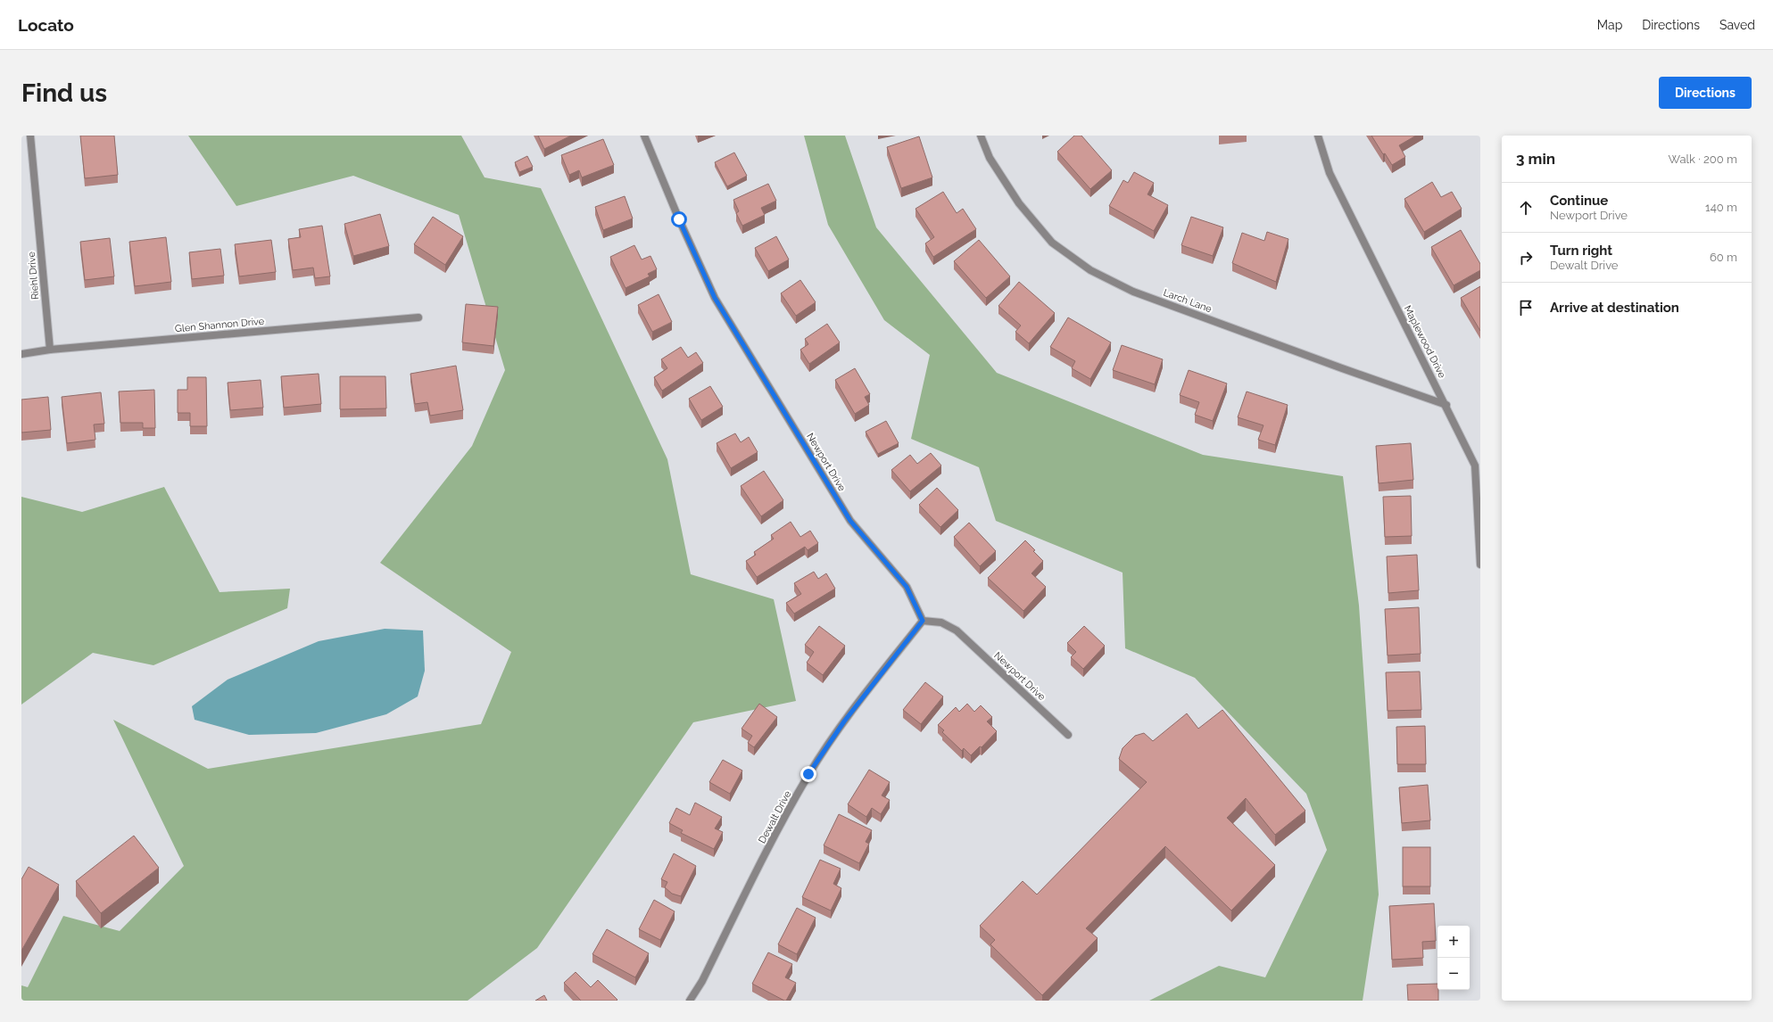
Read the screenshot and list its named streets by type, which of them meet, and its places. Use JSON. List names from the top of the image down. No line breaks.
{"streets":{"street":["Riehl Drive","Larch Lane","Glen Shannon Drive","Maplewood Drive","Newport Drive","Dewalt Drive"]},"crossings":[["Riehl Drive","Glen Shannon Drive"],["Larch Lane","Maplewood Drive"],["Newport Drive","Dewalt Drive"]],"page":{"header":"Locato","nav":["Map","Directions","Saved"],"buttons":"Directions","title":"Find us","heading":["3 min","Walk · 200 m"],"list":[["Continue","Newport Drive","140 m"],["Turn right","Dewalt Drive","60 m"],"Arrive at destination"],"map_buttons":["+","−"]}}
